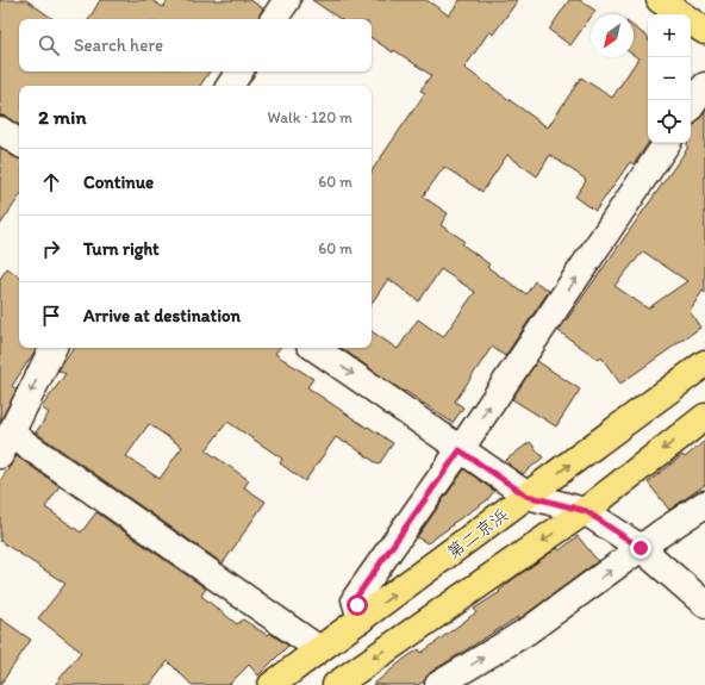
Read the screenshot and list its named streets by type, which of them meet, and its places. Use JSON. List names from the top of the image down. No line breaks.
{"streets":{"main road":["第二京浜"]},"north":"bottom left","page":{"map_buttons":["+","−"],"search":"Search here","heading":["2 min","Walk · 120 m"],"list":[["Continue","60 m"],["Turn right","60 m"],"Arrive at destination"]}}
